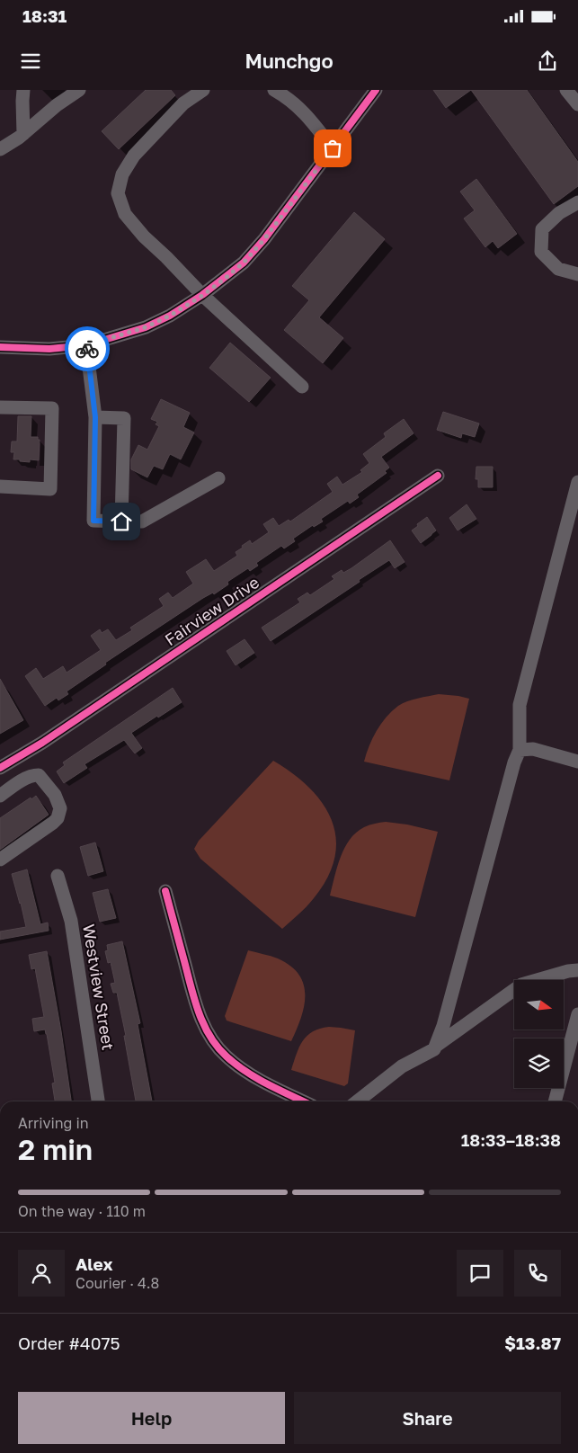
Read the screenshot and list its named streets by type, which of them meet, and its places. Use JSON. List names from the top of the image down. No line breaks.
{"streets":{"street":["Fairview Drive","Westview Street"]},"north":"right","page":{"status":"18:31","header":"Munchgo","heading":["2 min","Arriving in","18:33–18:38"],"panel":["Alex","Courier · 4.8","Order #4075","$13.87"],"bar":"On the way · 110 m","buttons":["Help","Share"]}}
